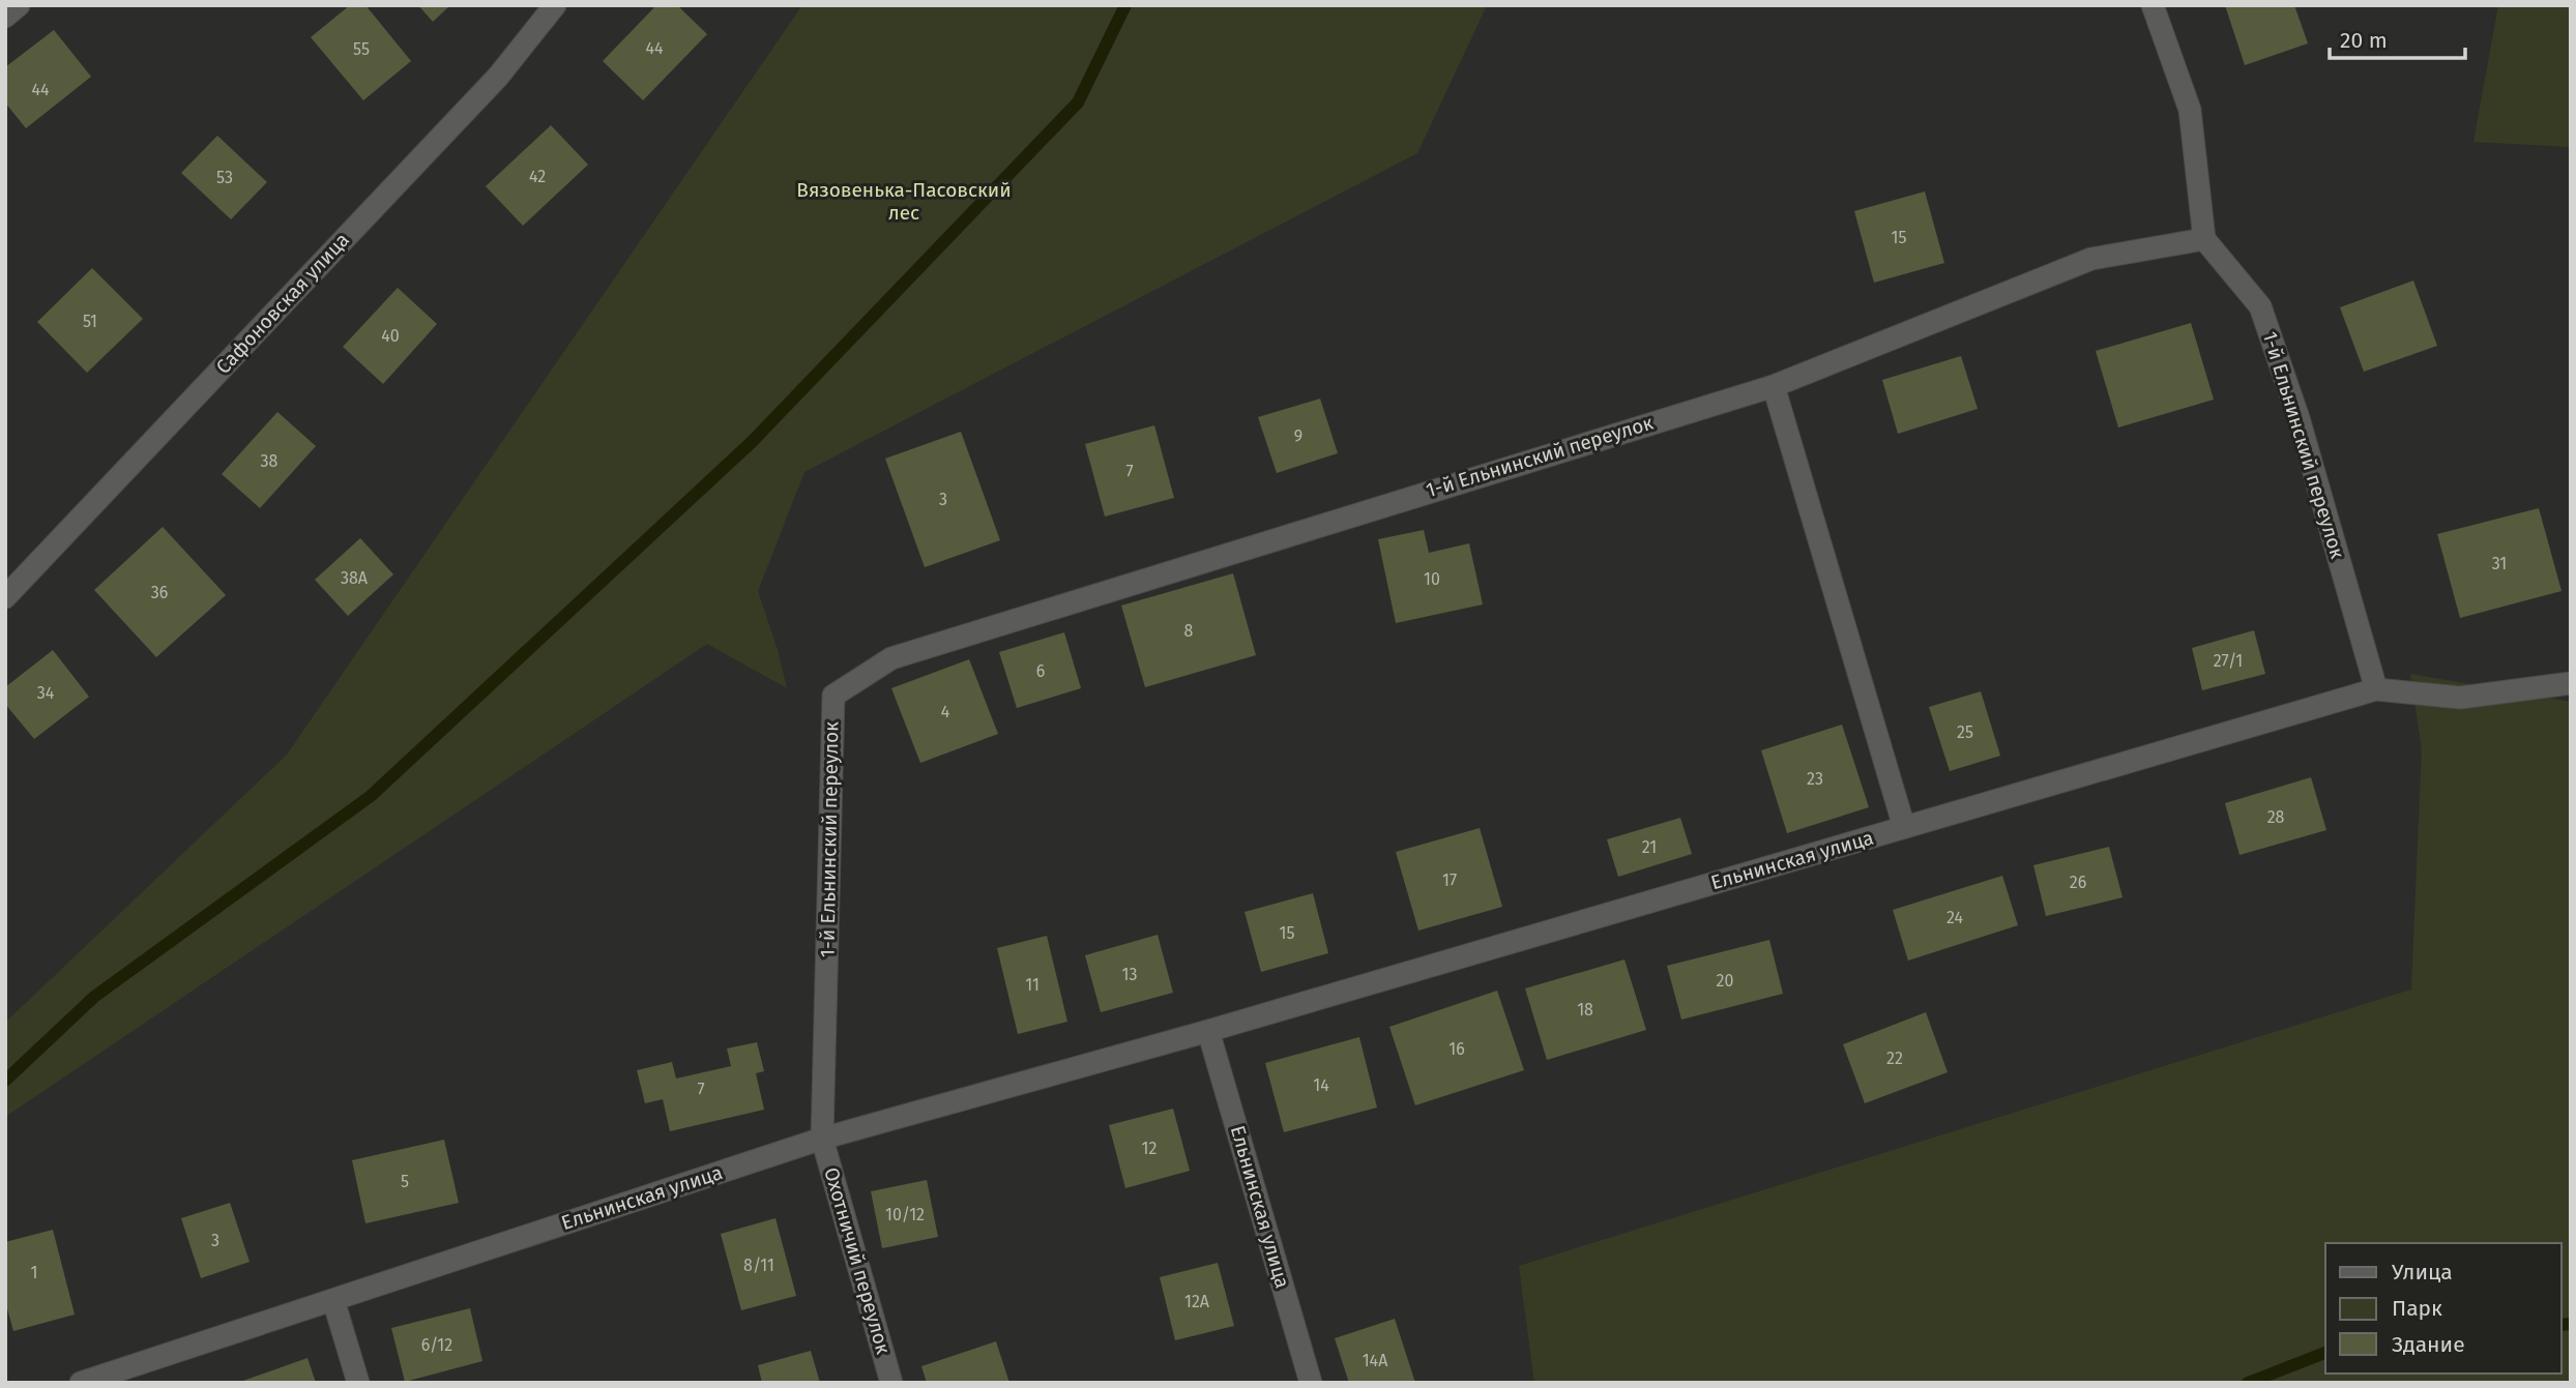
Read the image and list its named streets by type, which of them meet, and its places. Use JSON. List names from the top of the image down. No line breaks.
{"streets":{"street":["Сафоновская улица","1-й Ельнинский переулок","Ельнинская улица","Охотничий переулок"]},"crossings":[["1-й Ельнинский переулок","Ельнинская улица"],["1-й Ельнинский переулок","Охотничий переулок"],["Ельнинская улица","Охотничий переулок"]],"parks":["Вязовенька-Пасовский лес"],"house_numbers":["44","55","44","42","53","15","51","40","9","38","7","3","31","38А","10","36","8","27/1","6","34","4","25","23","28","21","17","26","24","15","13","20","11","18","16","22","14","7","12","5","10/12","3","8/11","1","12А","6/12","14А"],"legend":["Улица","Парк","Здание"],"scale_bar":"20 m"}
